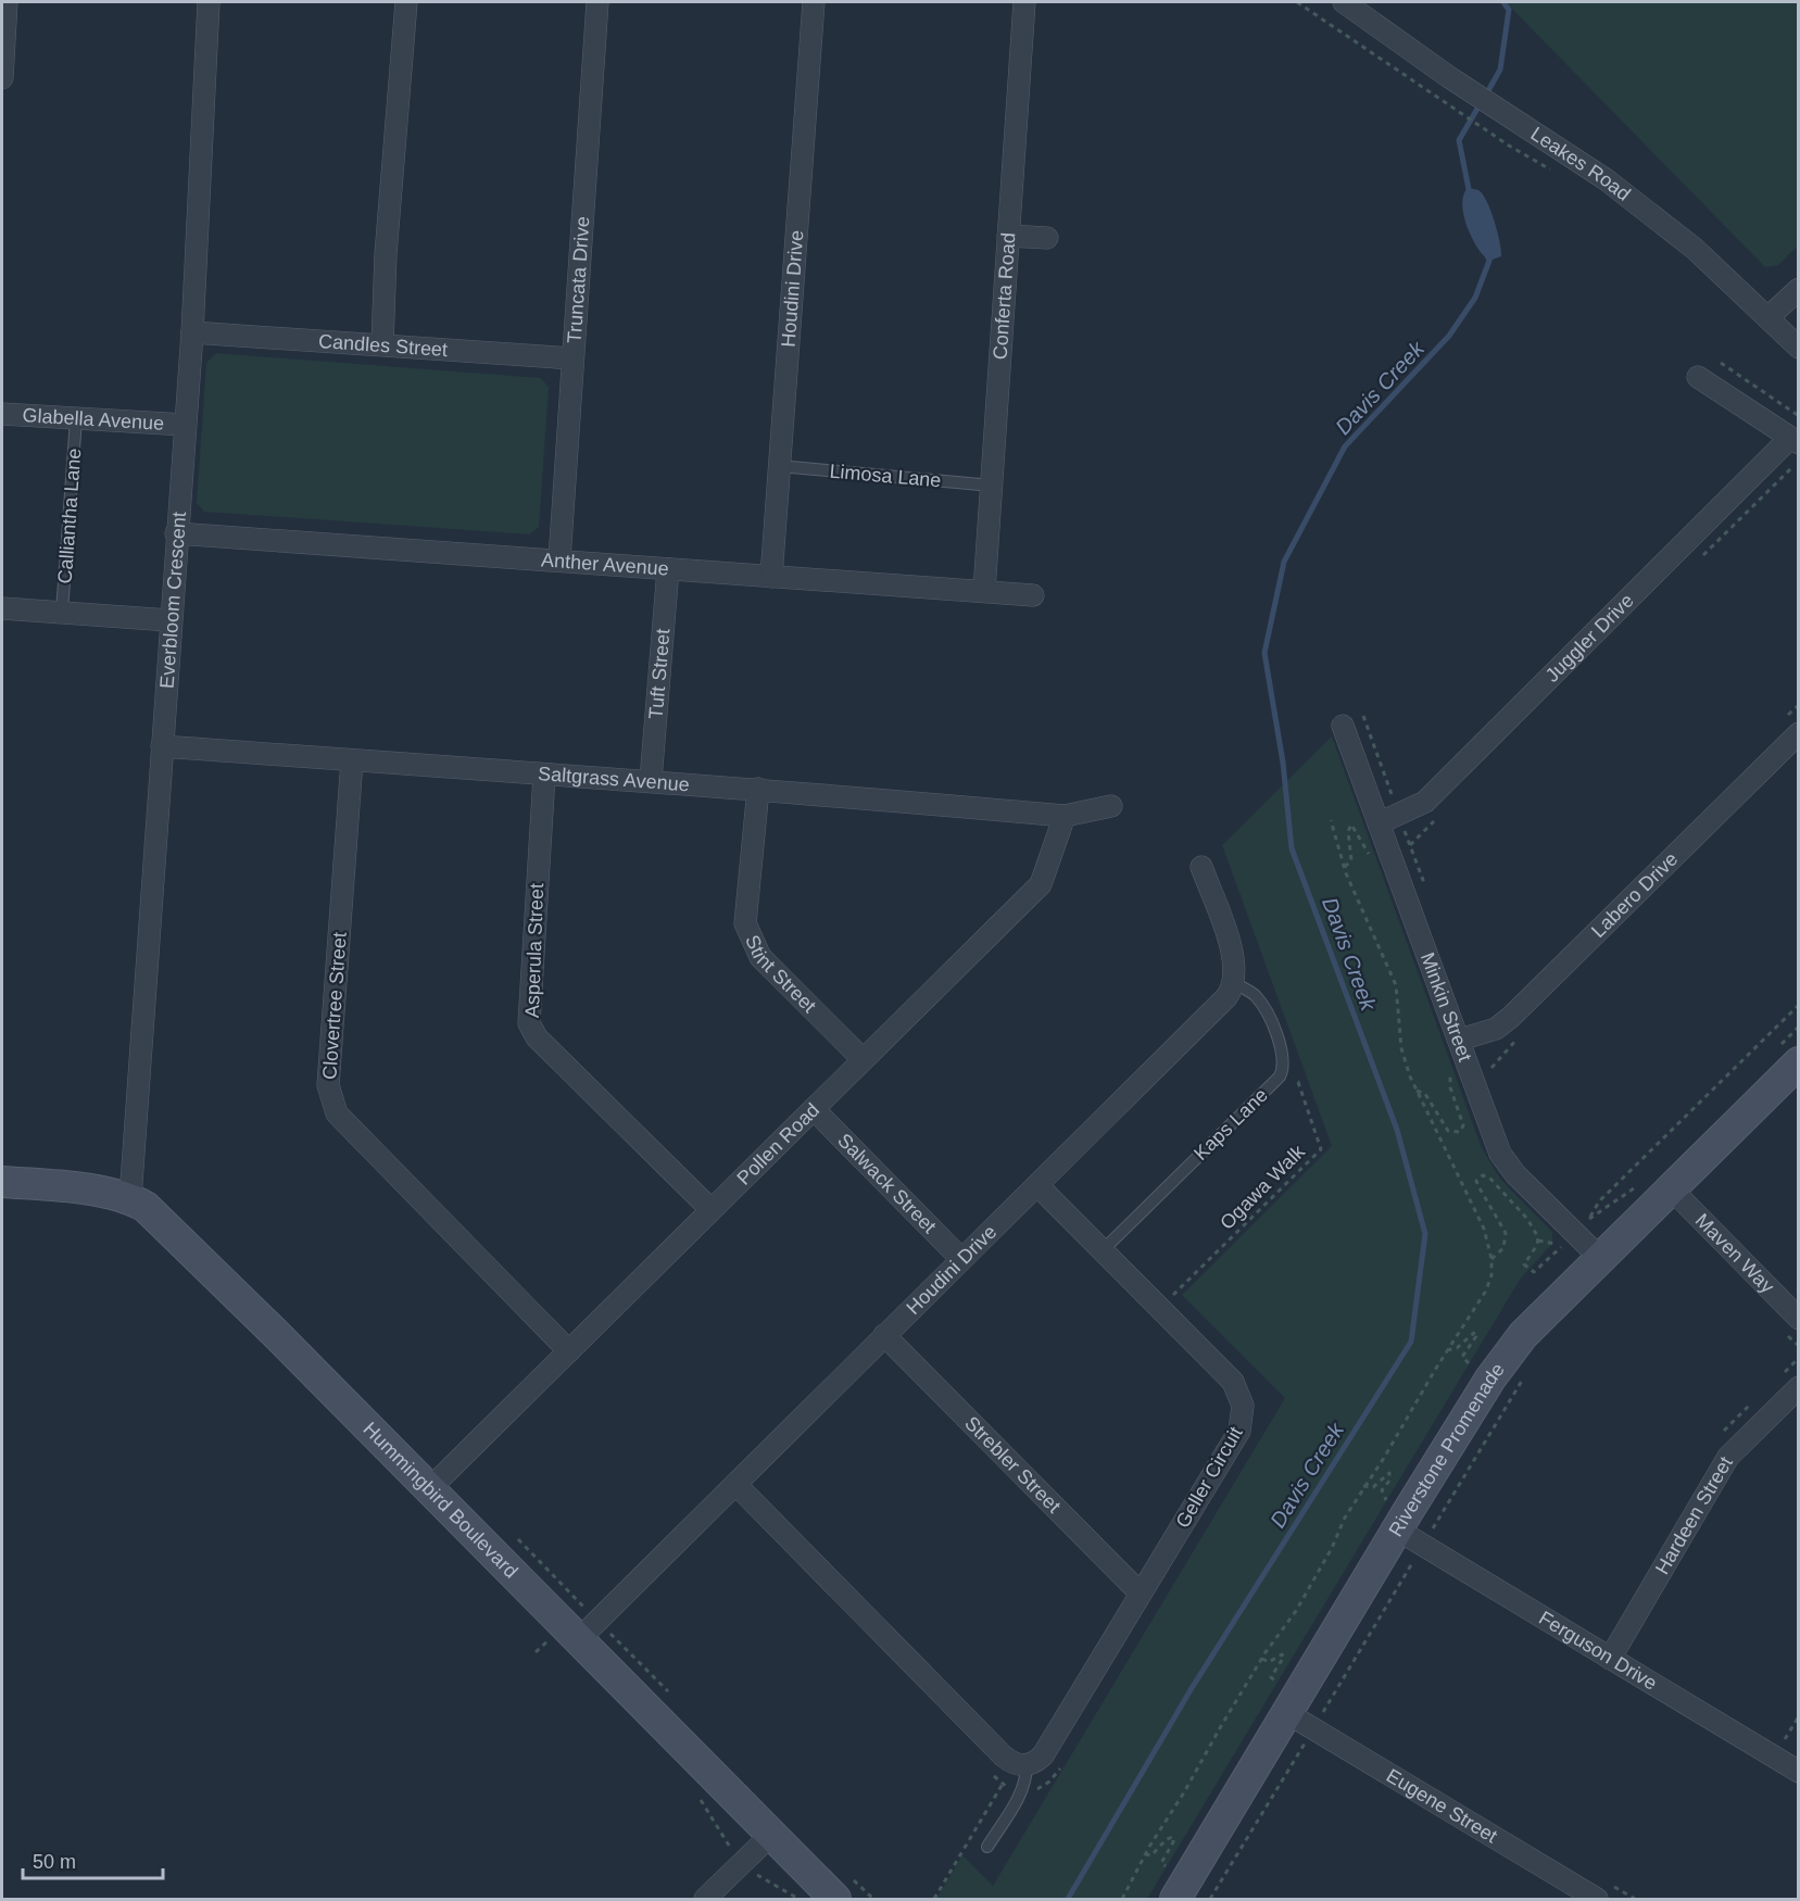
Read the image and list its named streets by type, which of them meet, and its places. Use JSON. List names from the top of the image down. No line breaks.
{"streets":{"street":["Leakes Road","Truncata Drive","Houdini Drive","Conferta Road","Candles Street","Glabella Avenue","Anther Avenue","Everbloom Crescent","Juggler Drive","Tuft Street","Saltgrass Avenue","Labero Drive","Asperula Street","Stint Street","Clovertree Street","Minkin Street","Pollen Road","Salwack Street","Maven Way","Riverstone Promenade","Strebler Street","Geller Circuit","Hummingbird Boulevard","Hardeen Street","Ferguson Drive","Eugene Street"],"lane":["Limosa Lane","Calliantha Lane","Kaps Lane"],"path":["Ogawa Walk"]},"crossings":[["Truncata Drive","Candles Street"],["Truncata Drive","Anther Avenue"],["Houdini Drive","Limosa Lane"],["Houdini Drive","Anther Avenue"],["Houdini Drive","Kaps Lane"],["Houdini Drive","Salwack Street"],["Houdini Drive","Strebler Street"],["Houdini Drive","Geller Circuit"],["Houdini Drive","Hummingbird Boulevard"],["Conferta Road","Limosa Lane"],["Conferta Road","Anther Avenue"],["Candles Street","Everbloom Crescent"],["Glabella Avenue","Calliantha Lane"],["Glabella Avenue","Everbloom Crescent"],["Anther Avenue","Everbloom Crescent"],["Anther Avenue","Tuft Street"],["Everbloom Crescent","Saltgrass Avenue"],["Everbloom Crescent","Hummingbird Boulevard"],["Juggler Drive","Minkin Street"],["Tuft Street","Saltgrass Avenue"],["Saltgrass Avenue","Asperula Street"],["Saltgrass Avenue","Stint Street"],["Saltgrass Avenue","Clovertree Street"],["Saltgrass Avenue","Pollen Road"],["Labero Drive","Minkin Street"],["Asperula Street","Pollen Road"],["Stint Street","Pollen Road"],["Clovertree Street","Pollen Road"],["Minkin Street","Riverstone Promenade"],["Kaps Lane","Ogawa Walk"],["Kaps Lane","Geller Circuit"],["Pollen Road","Salwack Street"],["Pollen Road","Hummingbird Boulevard"],["Ogawa Walk","Geller Circuit"],["Maven Way","Riverstone Promenade"],["Riverstone Promenade","Ferguson Drive"],["Riverstone Promenade","Eugene Street"],["Strebler Street","Geller Circuit"],["Hardeen Street","Ferguson Drive"]],"water":["Davis Creek"],"scale_bar":"50 m"}
